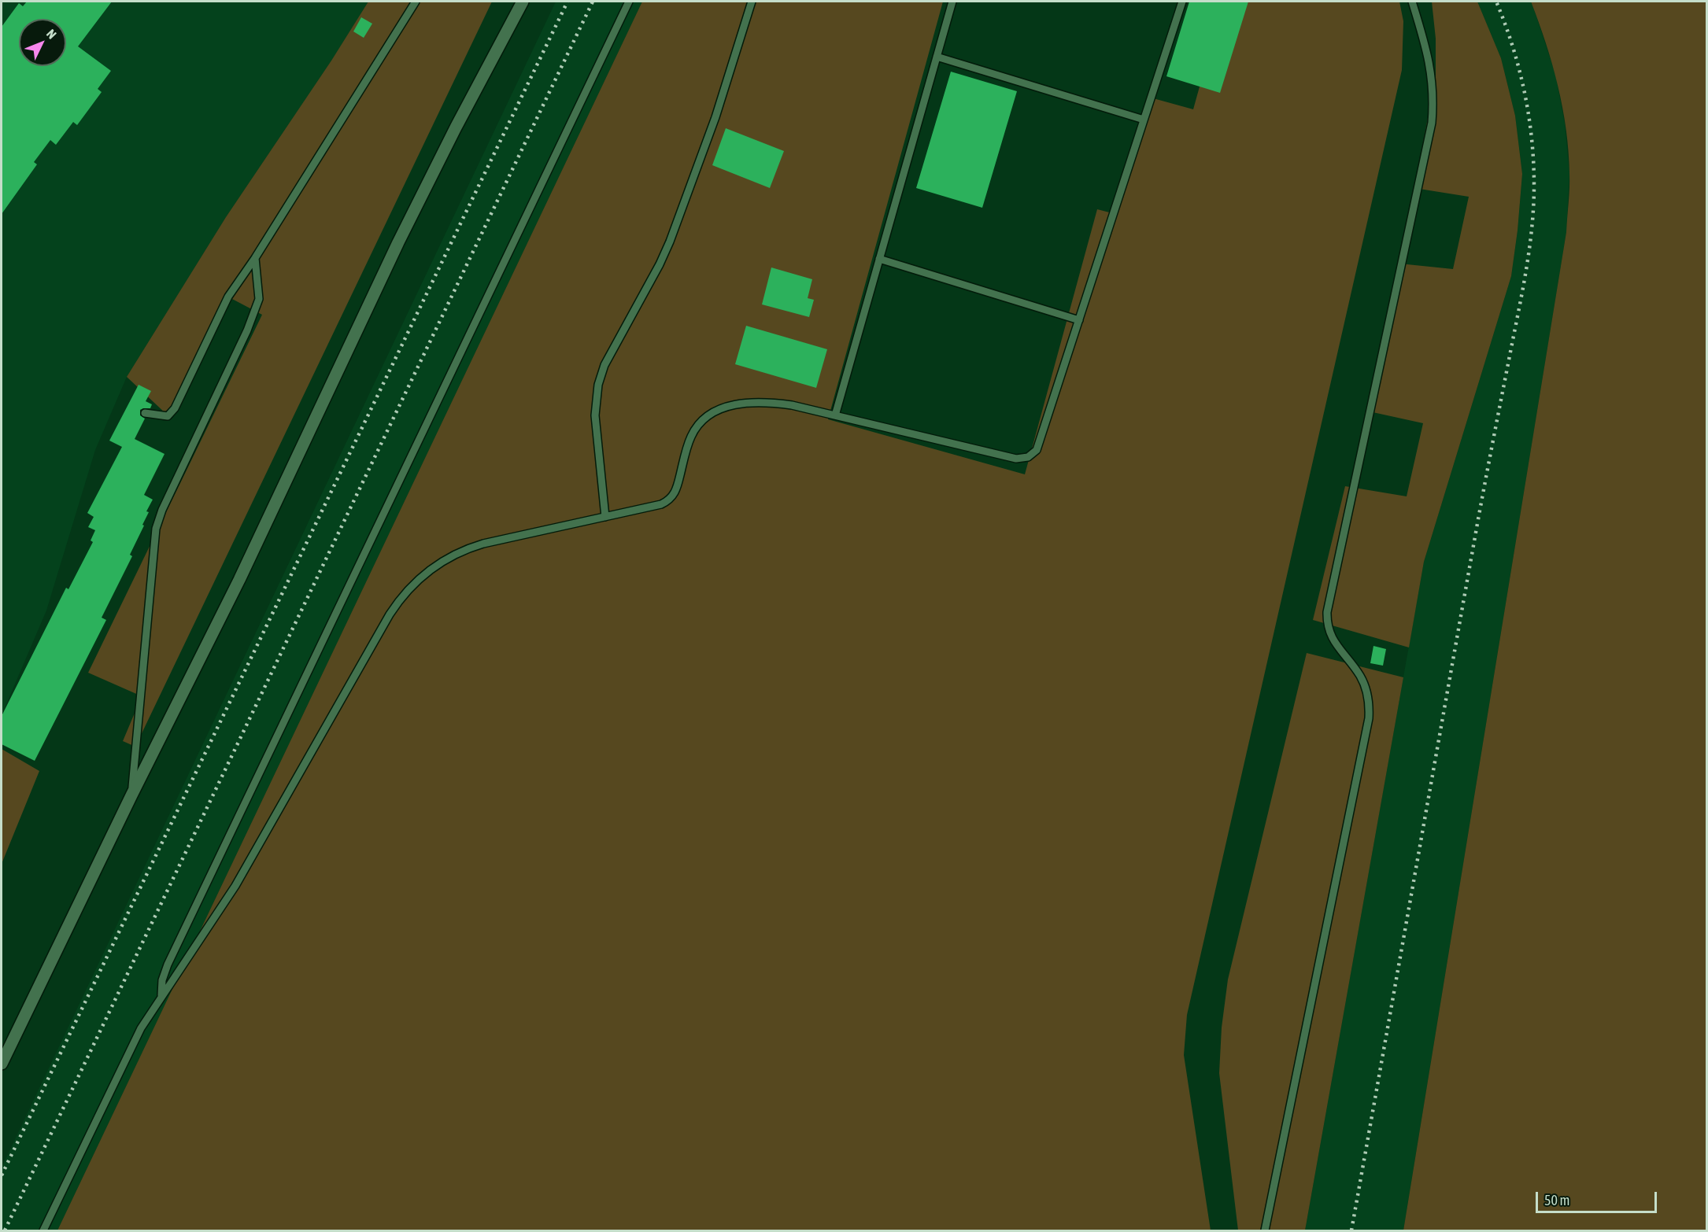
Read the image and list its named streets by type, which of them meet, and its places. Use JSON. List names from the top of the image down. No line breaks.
{"scale_bar":"50 m","north":"top right"}
